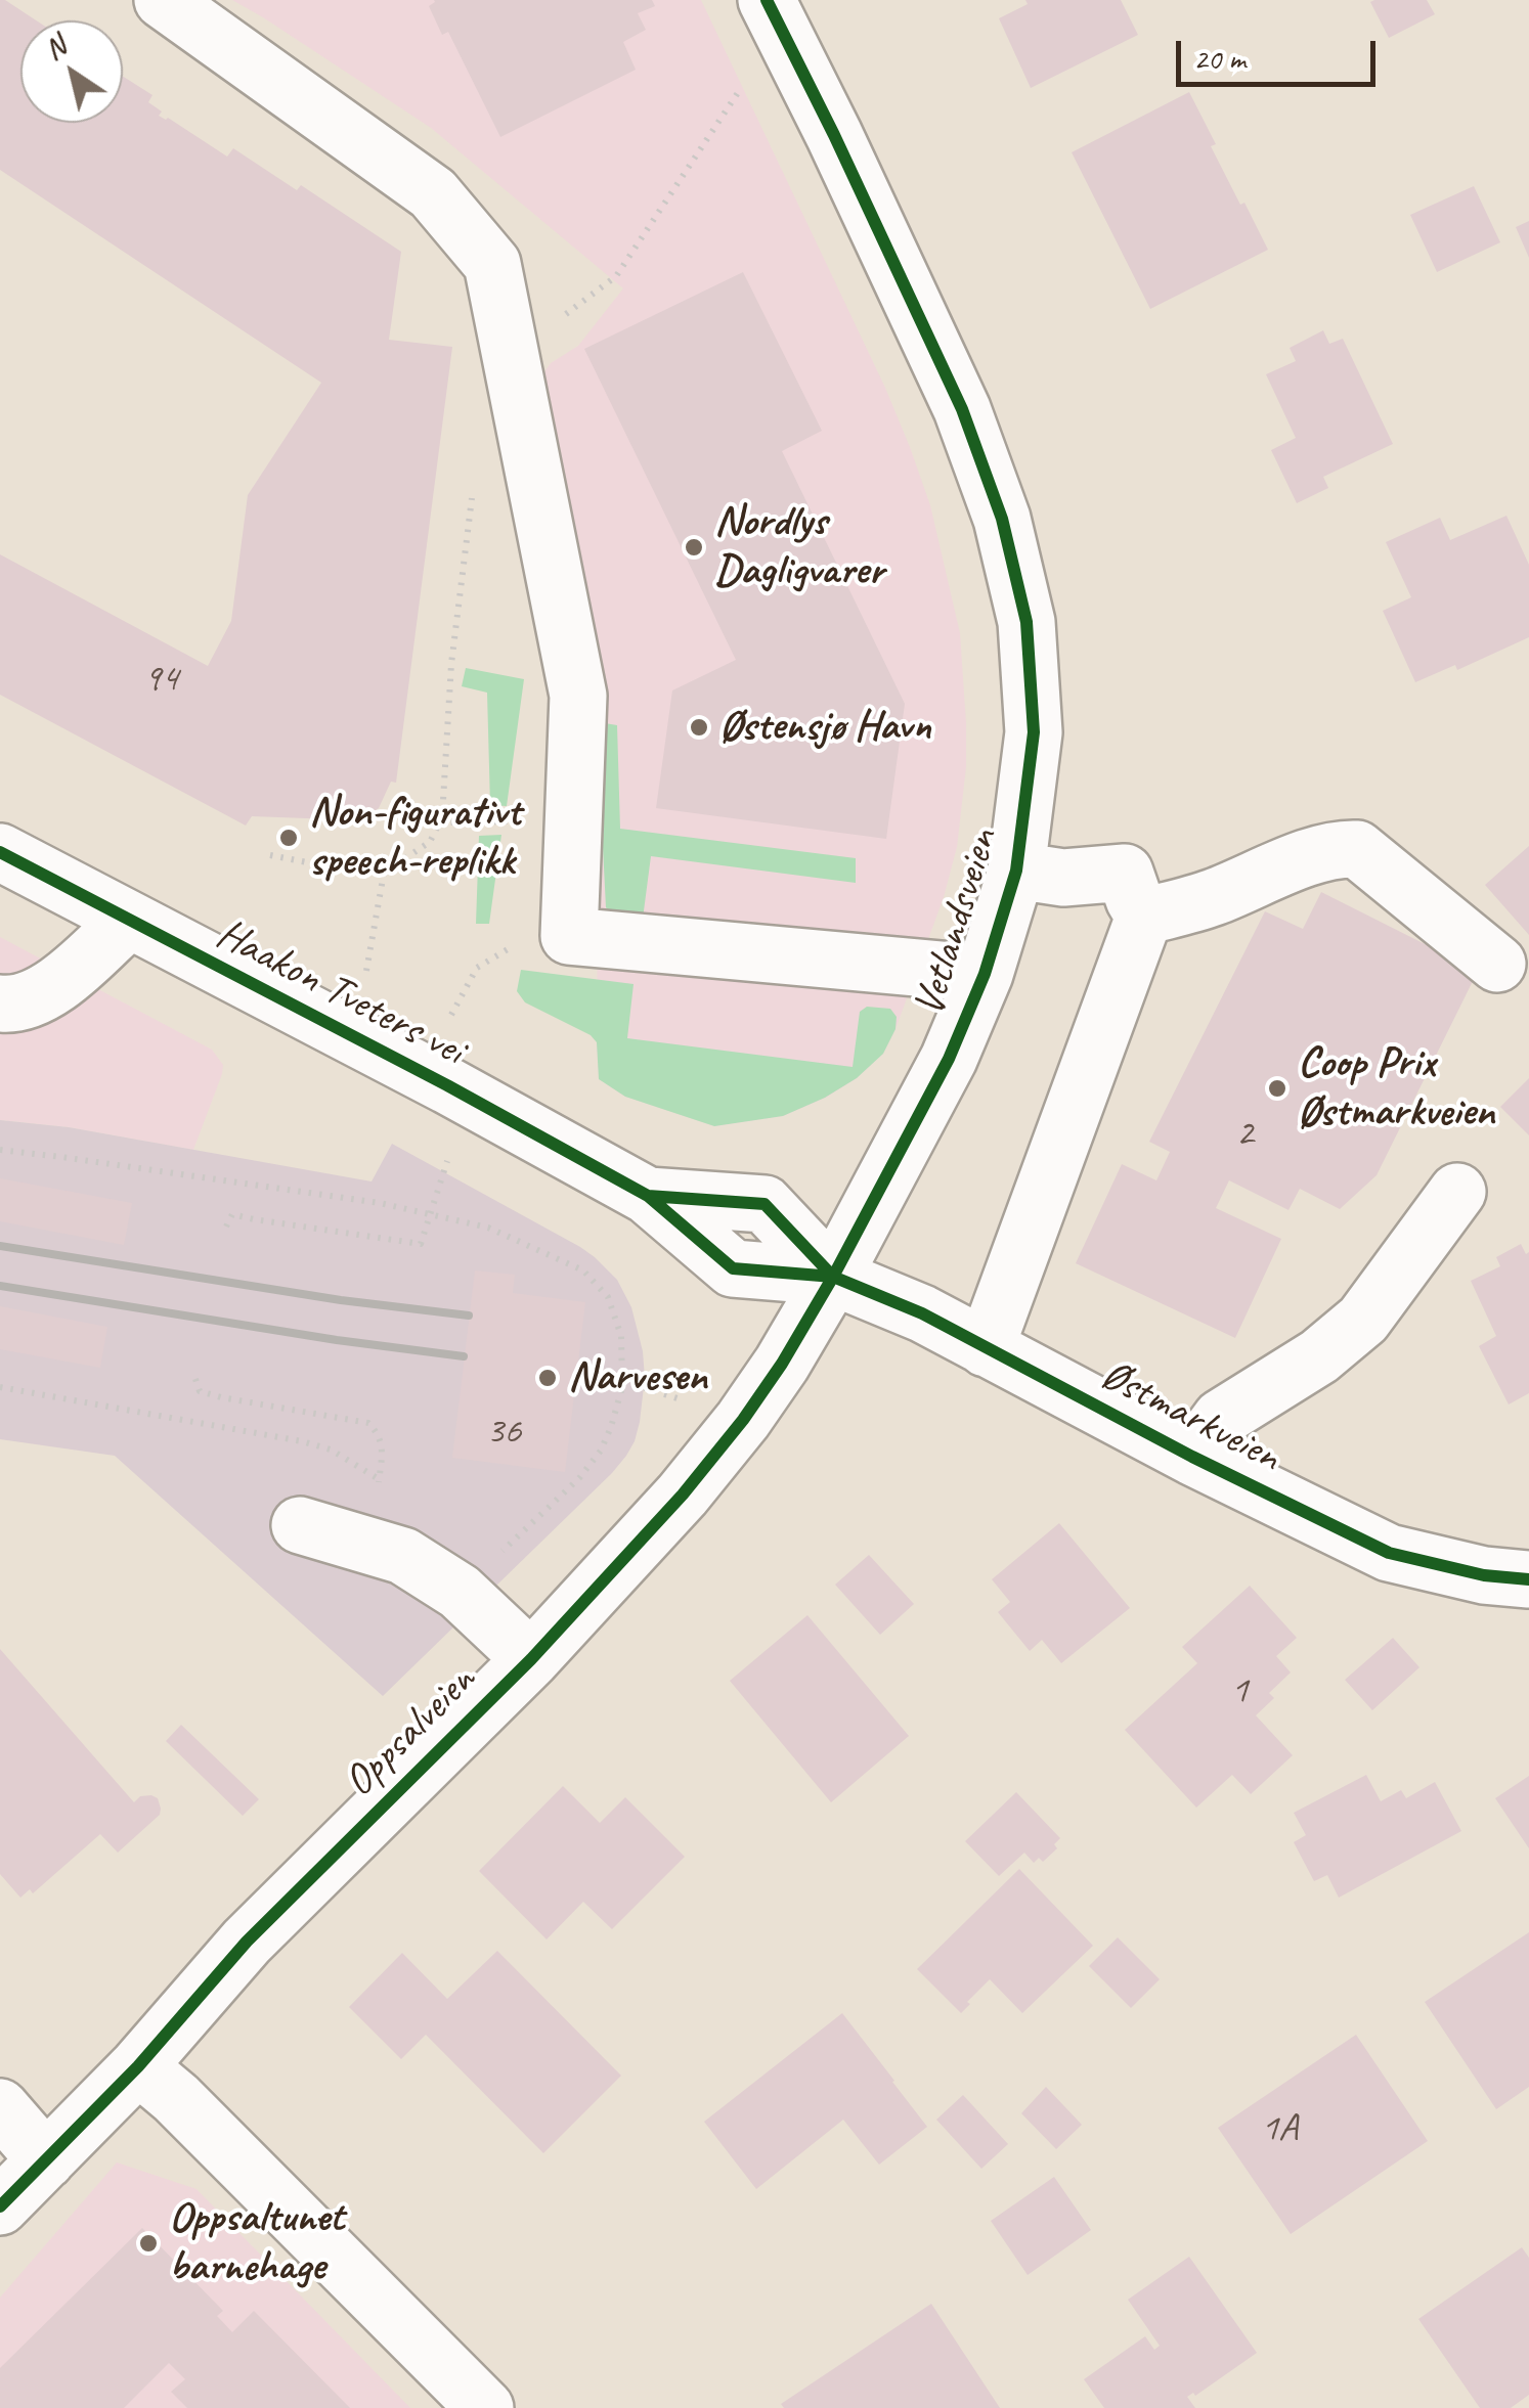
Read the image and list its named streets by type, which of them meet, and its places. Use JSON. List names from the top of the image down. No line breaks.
{"streets":{"street":["Vetlandsveien","Haakon Tveters vei","Østmarkveien","Oppsalveien"]},"crossings":[["Vetlandsveien","Haakon Tveters vei"],["Vetlandsveien","Østmarkveien"],["Vetlandsveien","Oppsalveien"],["Haakon Tveters vei","Østmarkveien"],["Haakon Tveters vei","Oppsalveien"],["Østmarkveien","Oppsalveien"]],"places":["Nordlys Dagligvarer","Østensjø Havn","Non-figurativt speech-replikk","Coop Prix Østmarkveien","Narvesen","Oppsaltunet barnehage"],"house_numbers":["94","2","36","1","1A"],"scale_bar":"20 m","north":"top left"}
